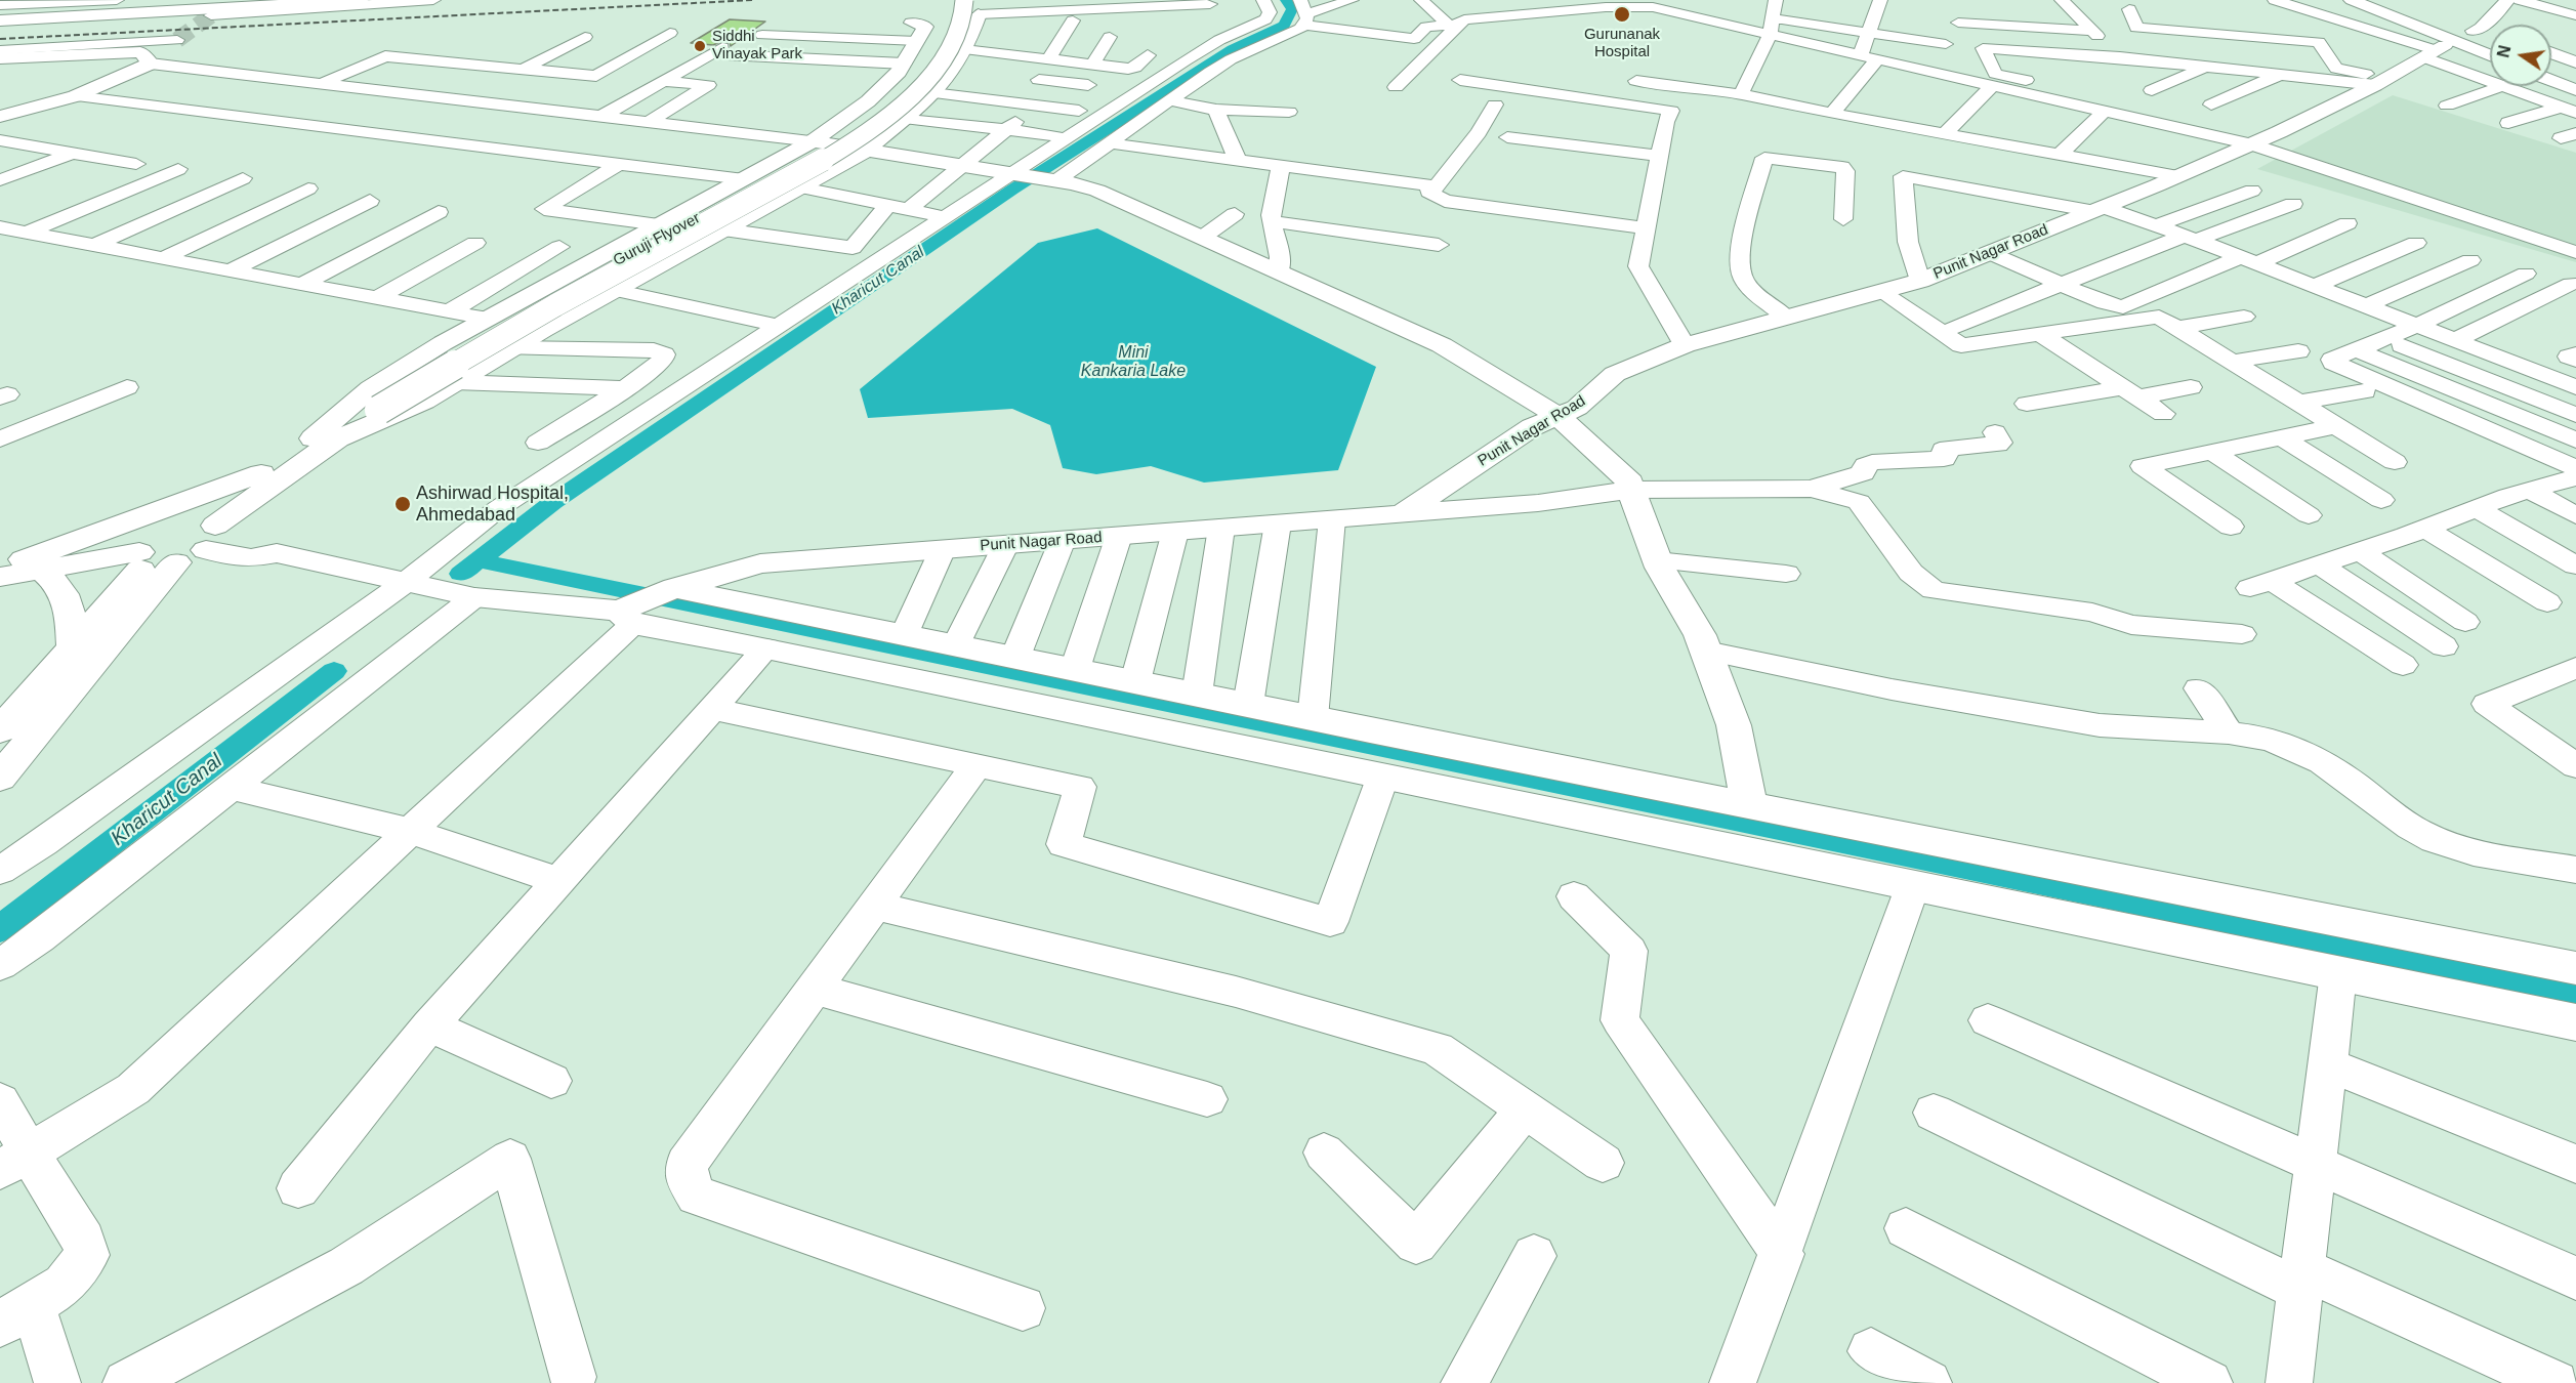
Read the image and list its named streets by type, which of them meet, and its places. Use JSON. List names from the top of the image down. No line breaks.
{"streets":{"street":["Guruji Flyover","Punit Nagar Road"]},"water":["Kharicut Canal","Mini Kankaria Lake"],"places":["Gurunanak Hospital","Siddhi Vinayak Park","Ashirwad Hospital, Ahmedabad"],"north":"left"}
